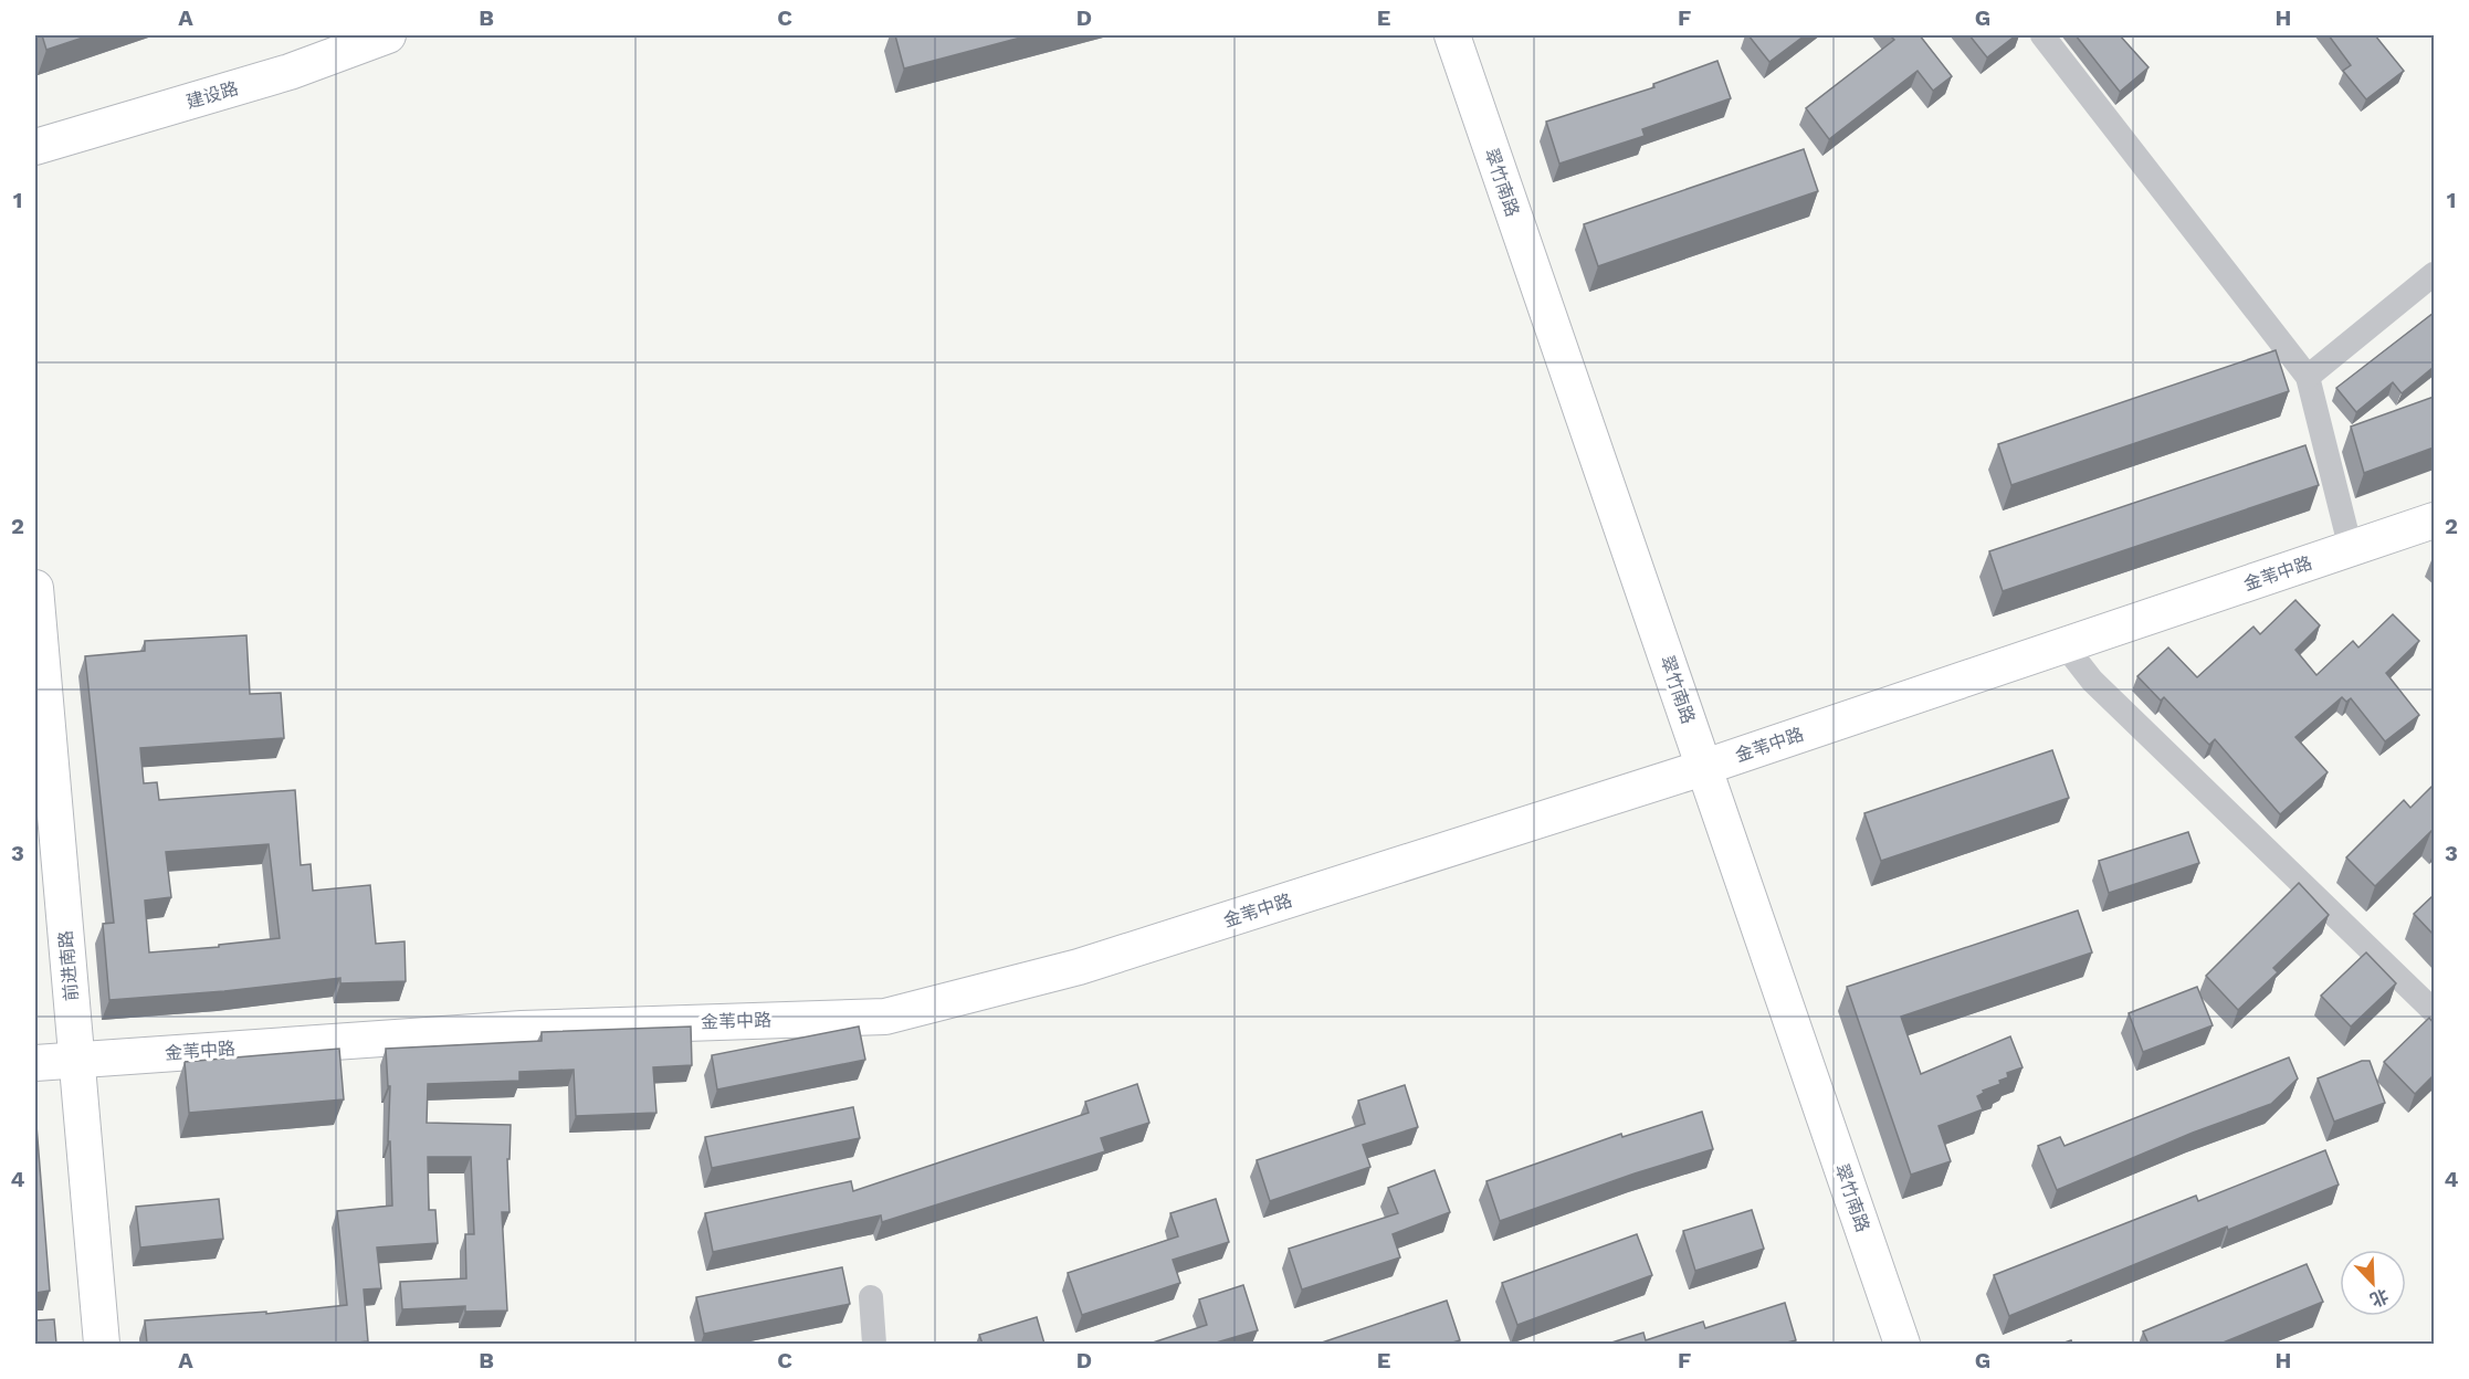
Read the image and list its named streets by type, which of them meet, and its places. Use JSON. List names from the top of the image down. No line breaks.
{"streets":{"street":["建设路","翠竹南路","金苇中路","前进南路"]},"crossings":[["翠竹南路","金苇中路"],["金苇中路","前进南路"]],"north":"bottom right","grid":{"columns":["A","B","C","D","E","F","G","H"],"rows":["1","2","3","4"]}}
